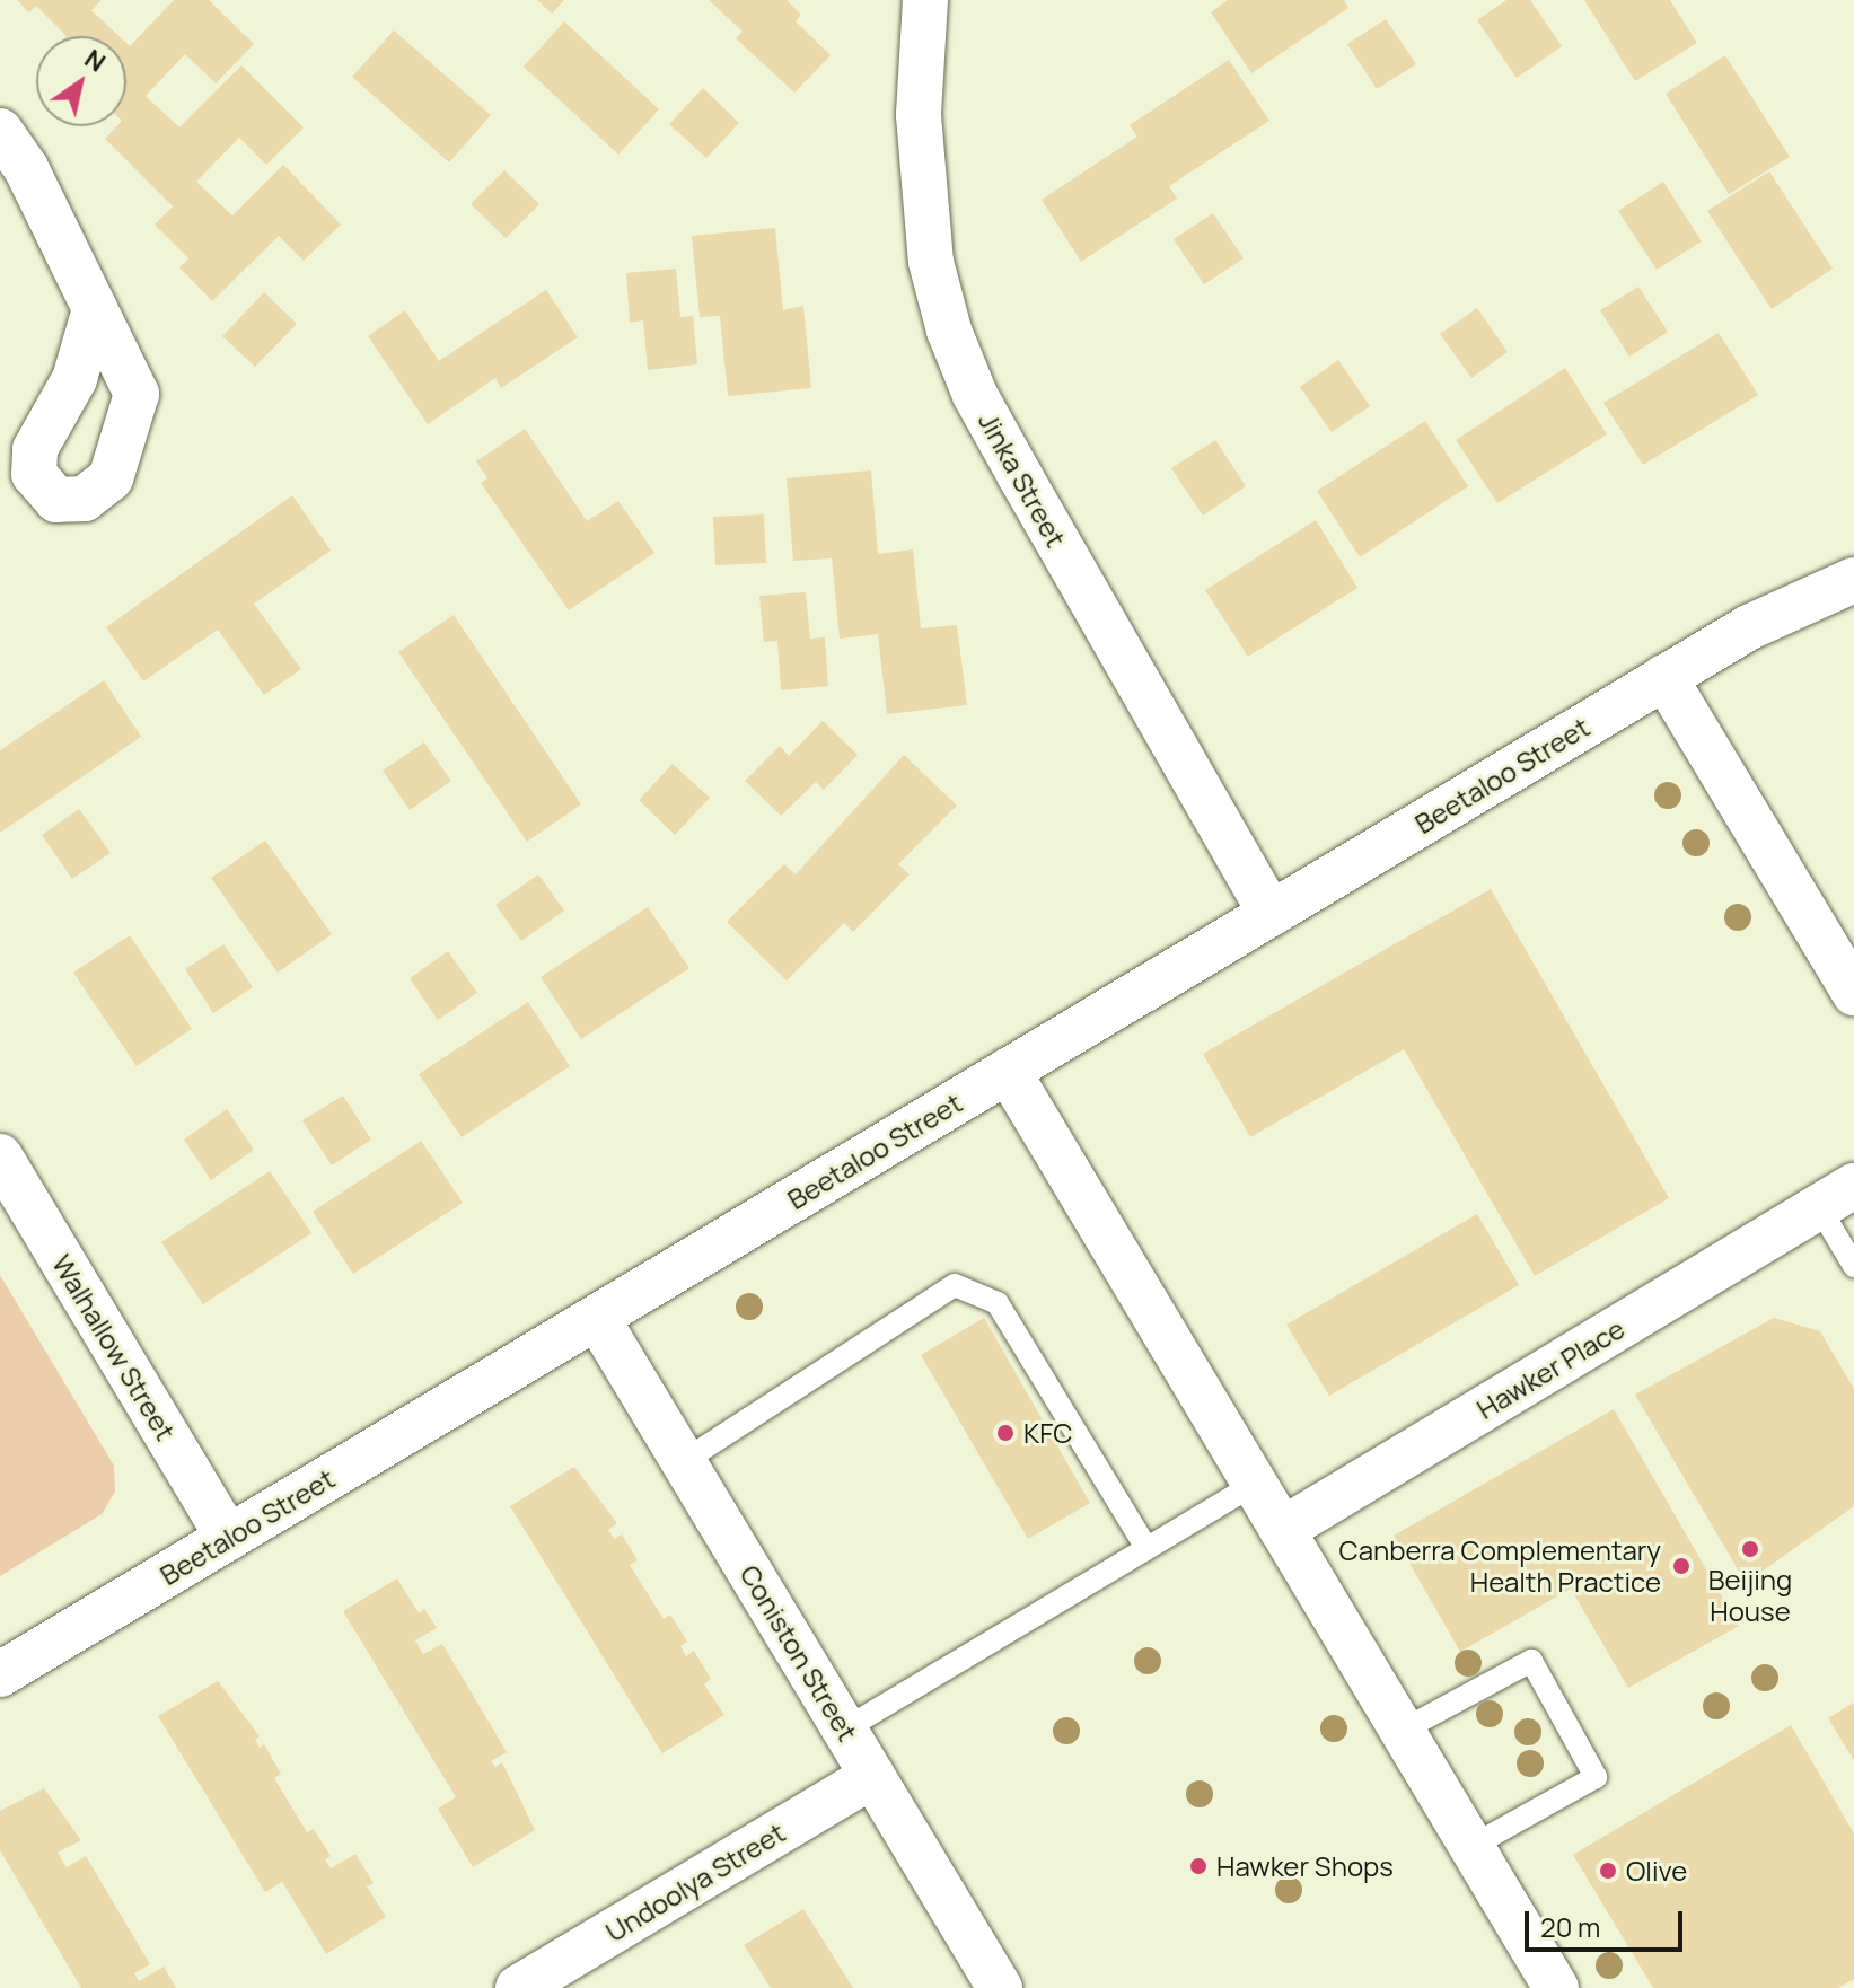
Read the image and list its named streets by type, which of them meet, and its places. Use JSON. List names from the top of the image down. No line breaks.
{"streets":{"street":["Jinka Street","Beetaloo Street","Walhallow Street","Hawker Place","Coniston Street","Undoolya Street"]},"crossings":[["Jinka Street","Beetaloo Street"],["Beetaloo Street","Walhallow Street"],["Beetaloo Street","Coniston Street"],["Coniston Street","Undoolya Street"]],"places":["KFC","Beijing House","Canberra Complementary Health Practice","Hawker Shops","Olive"],"scale_bar":"20 m","north":"top right"}
